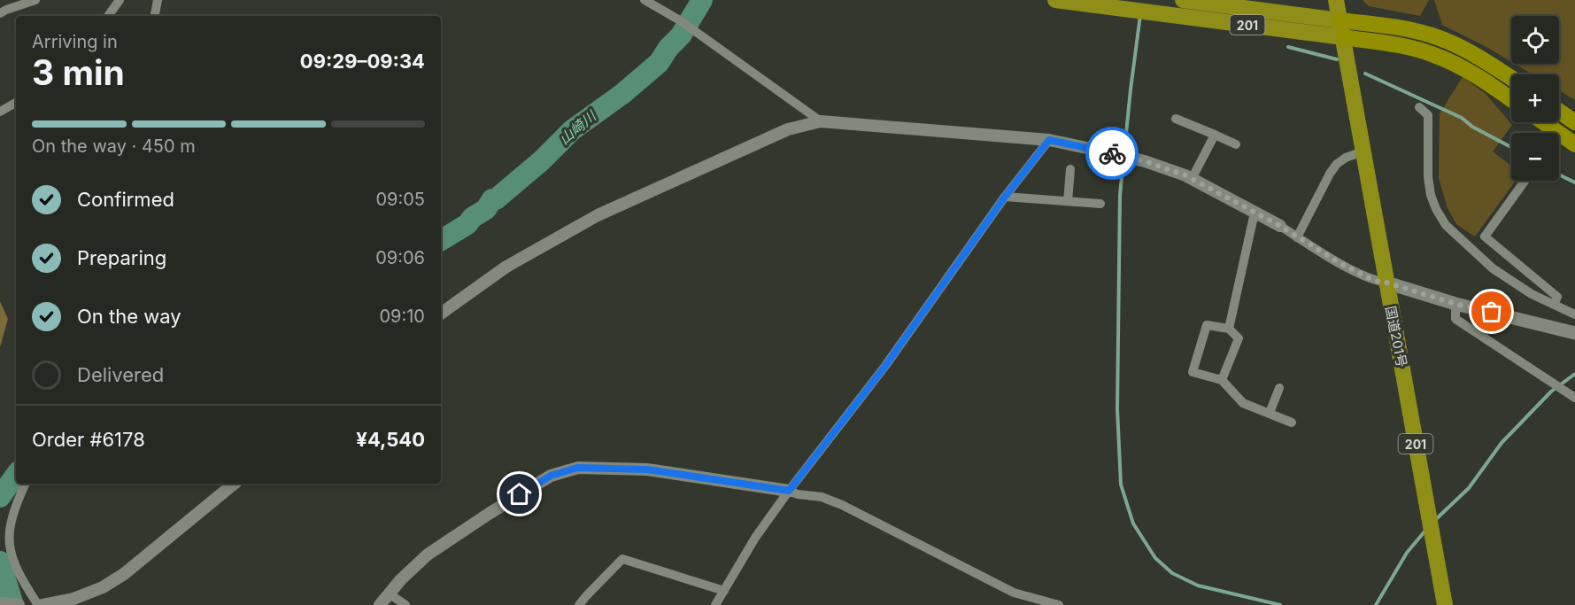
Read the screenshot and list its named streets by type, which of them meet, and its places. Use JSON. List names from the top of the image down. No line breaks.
{"streets":{"highway":["201","国道201号"]},"crossings":[["201","国道201号"]],"water":["山崎川"],"page":{"map_buttons":["+","−"],"heading":["3 min","Arriving in","09:29–09:34"],"panel":["Order #6178","¥4,540"],"bar":"On the way · 450 m","list":[["Confirmed","09:05"],["Preparing","09:06"],["On the way","09:10"],"Delivered"]}}
